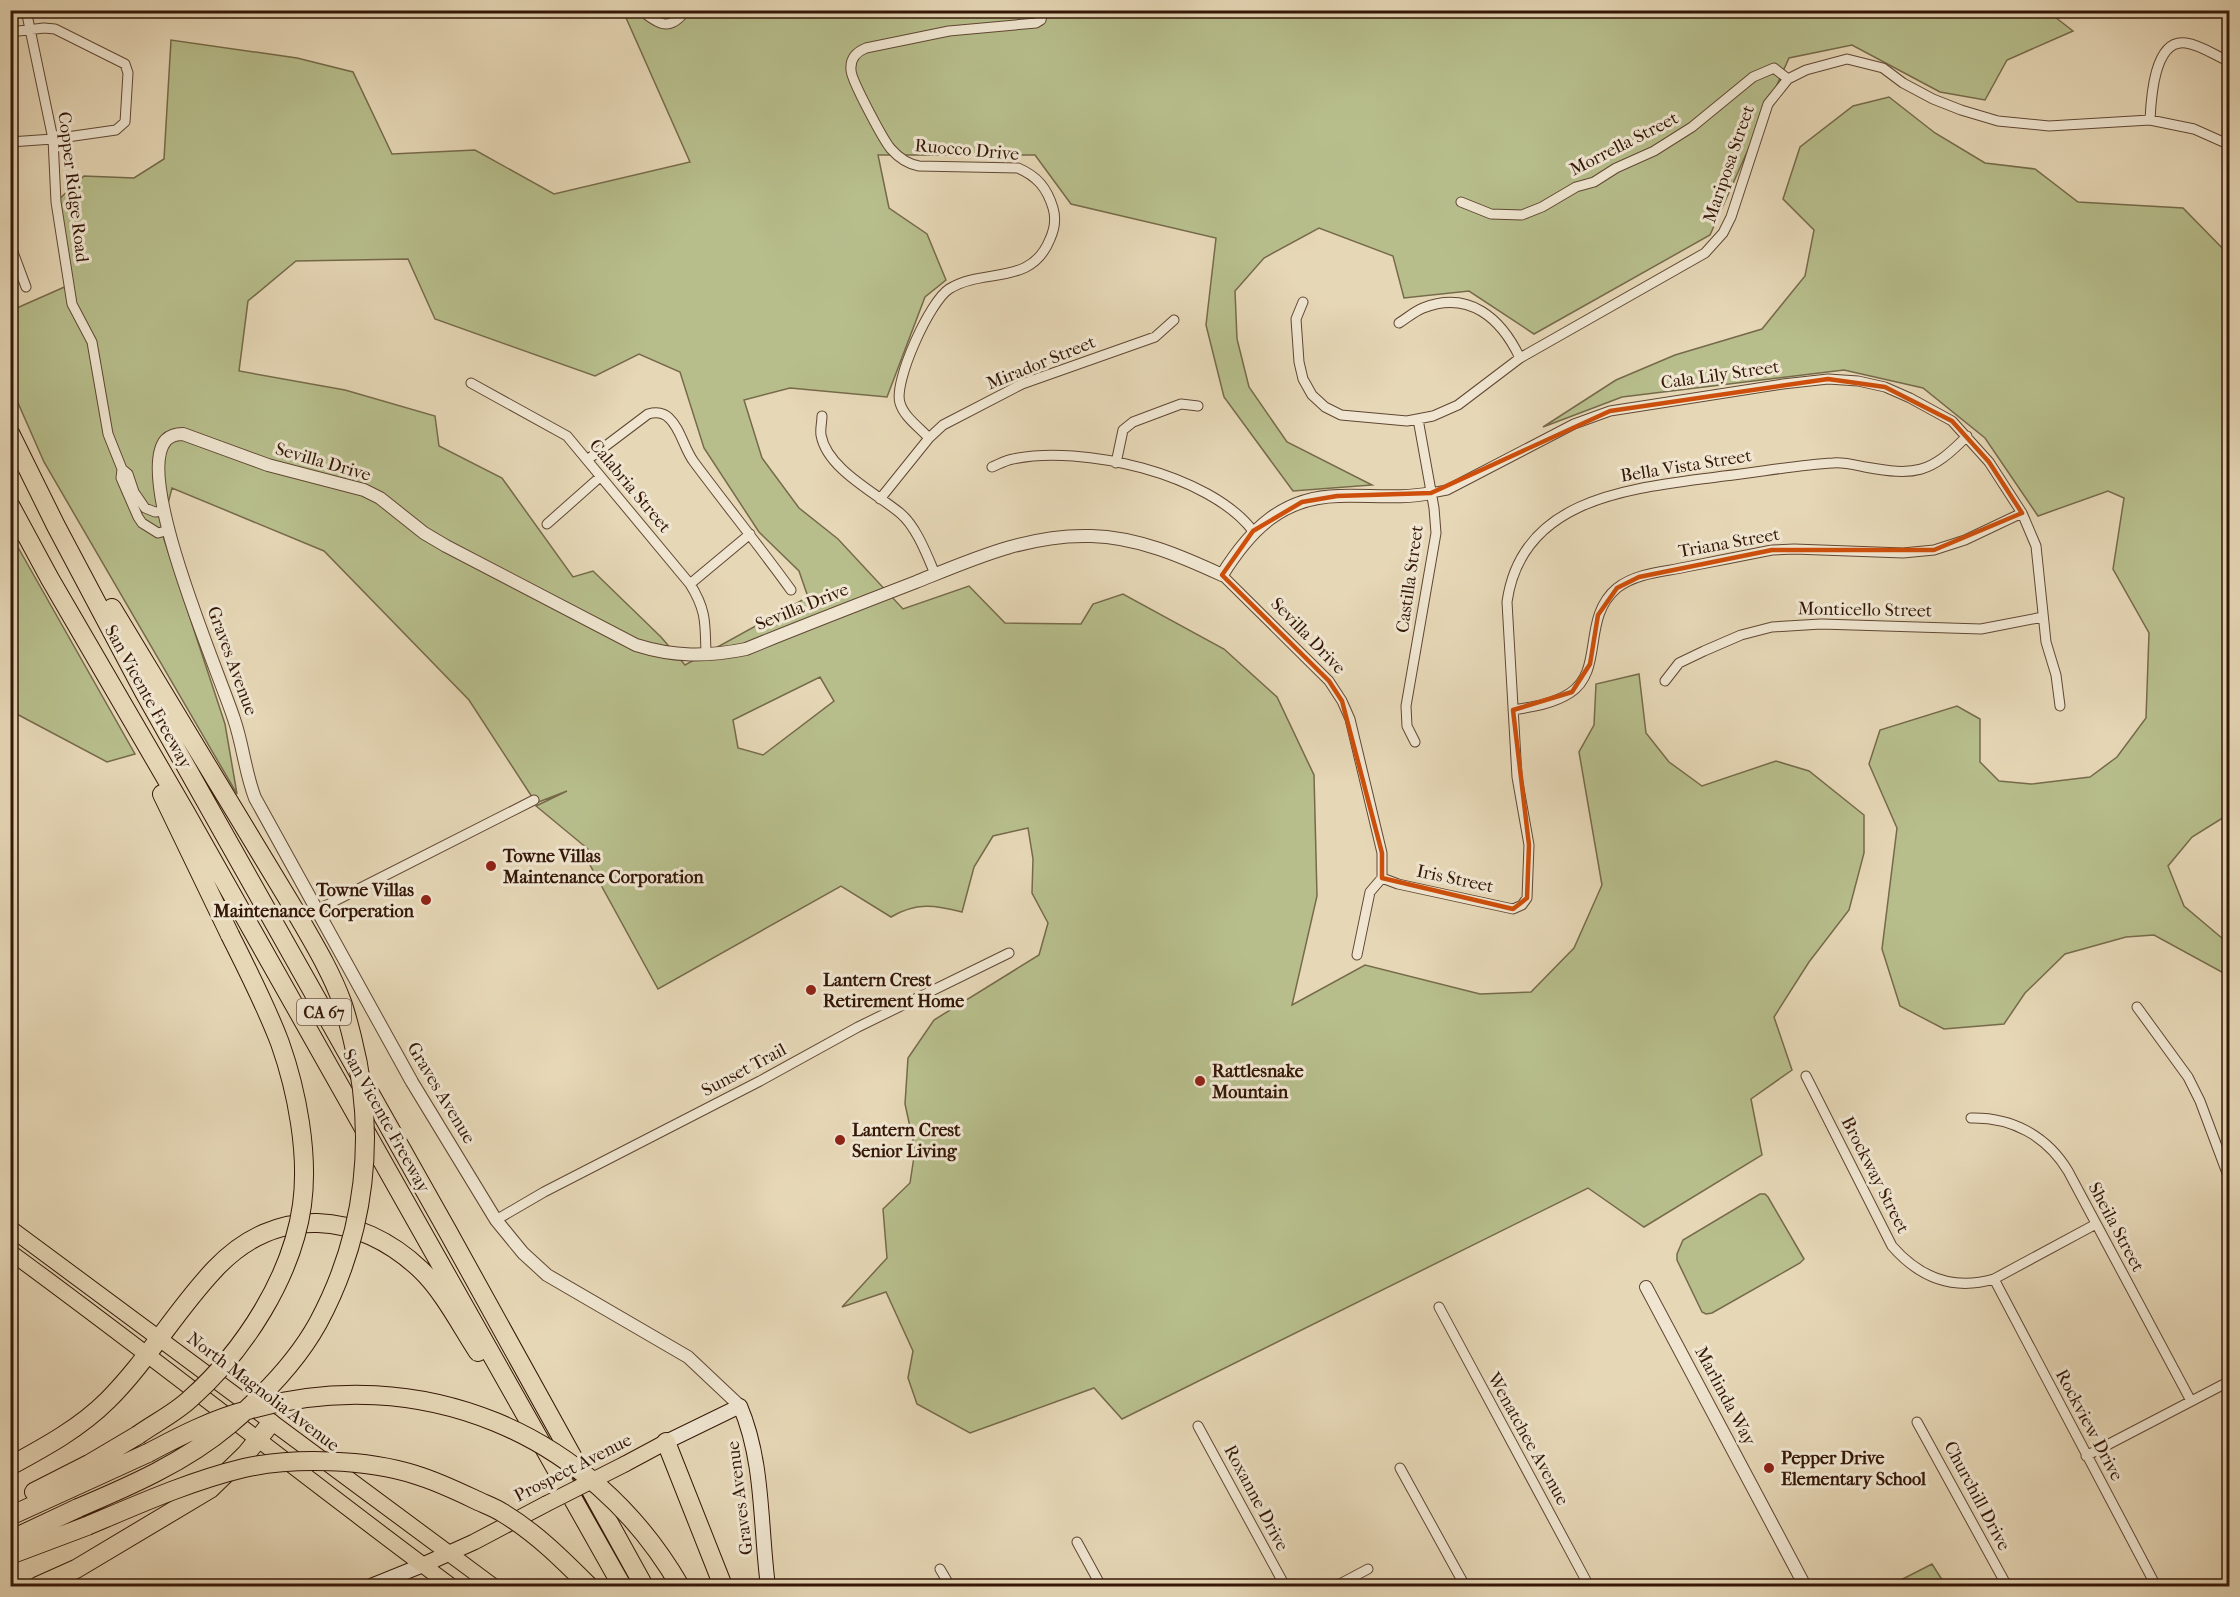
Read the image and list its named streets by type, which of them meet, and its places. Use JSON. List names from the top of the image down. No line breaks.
{"streets":{"highway":["San Vicente Freeway","CA 67"],"main road":["Graves Avenue","North Magnolia Avenue","Prospect Avenue"],"street":["Morrella Street","Ruocco Drive","Mariposa Street","Copper Ridge Road","Mirador Street","Cala Lily Street","Sevilla Drive","Bella Vista Street","Calabria Street","Triana Street","Castilla Street","Monticello Street","Iris Street","Sunset Trail","Brockway Street","Sheila Street","Marlinda Way","Rockview Drive","Wenatchee Avenue","Churchill Drive","Roxanne Drive"]},"crossings":[["Morrella Street","Mariposa Street"],["Ruocco Drive","Mirador Street"],["Mariposa Street","Castilla Street"],["Copper Ridge Road","Sevilla Drive"],["Copper Ridge Road","Graves Avenue"],["Cala Lily Street","Sevilla Drive"],["Cala Lily Street","Bella Vista Street"],["Cala Lily Street","Triana Street"],["Cala Lily Street","Castilla Street"],["Cala Lily Street","Monticello Street"],["Sevilla Drive","Calabria Street"],["Sevilla Drive","Graves Avenue"],["Sevilla Drive","Iris Street"],["Bella Vista Street","Triana Street"],["Bella Vista Street","Iris Street"],["Graves Avenue","Sunset Trail"],["Graves Avenue","Prospect Avenue"],["Brockway Street","Sheila Street"],["Brockway Street","Rockview Drive"],["North Magnolia Avenue","Prospect Avenue"]],"places":["Towne Villas Maintenance Corporation","Towne Villas Maintenance Corperation","Lantern Crest Retirement Home","Rattlesnake Mountain","Lantern Crest Senior Living","Pepper Drive Elementary School"]}
